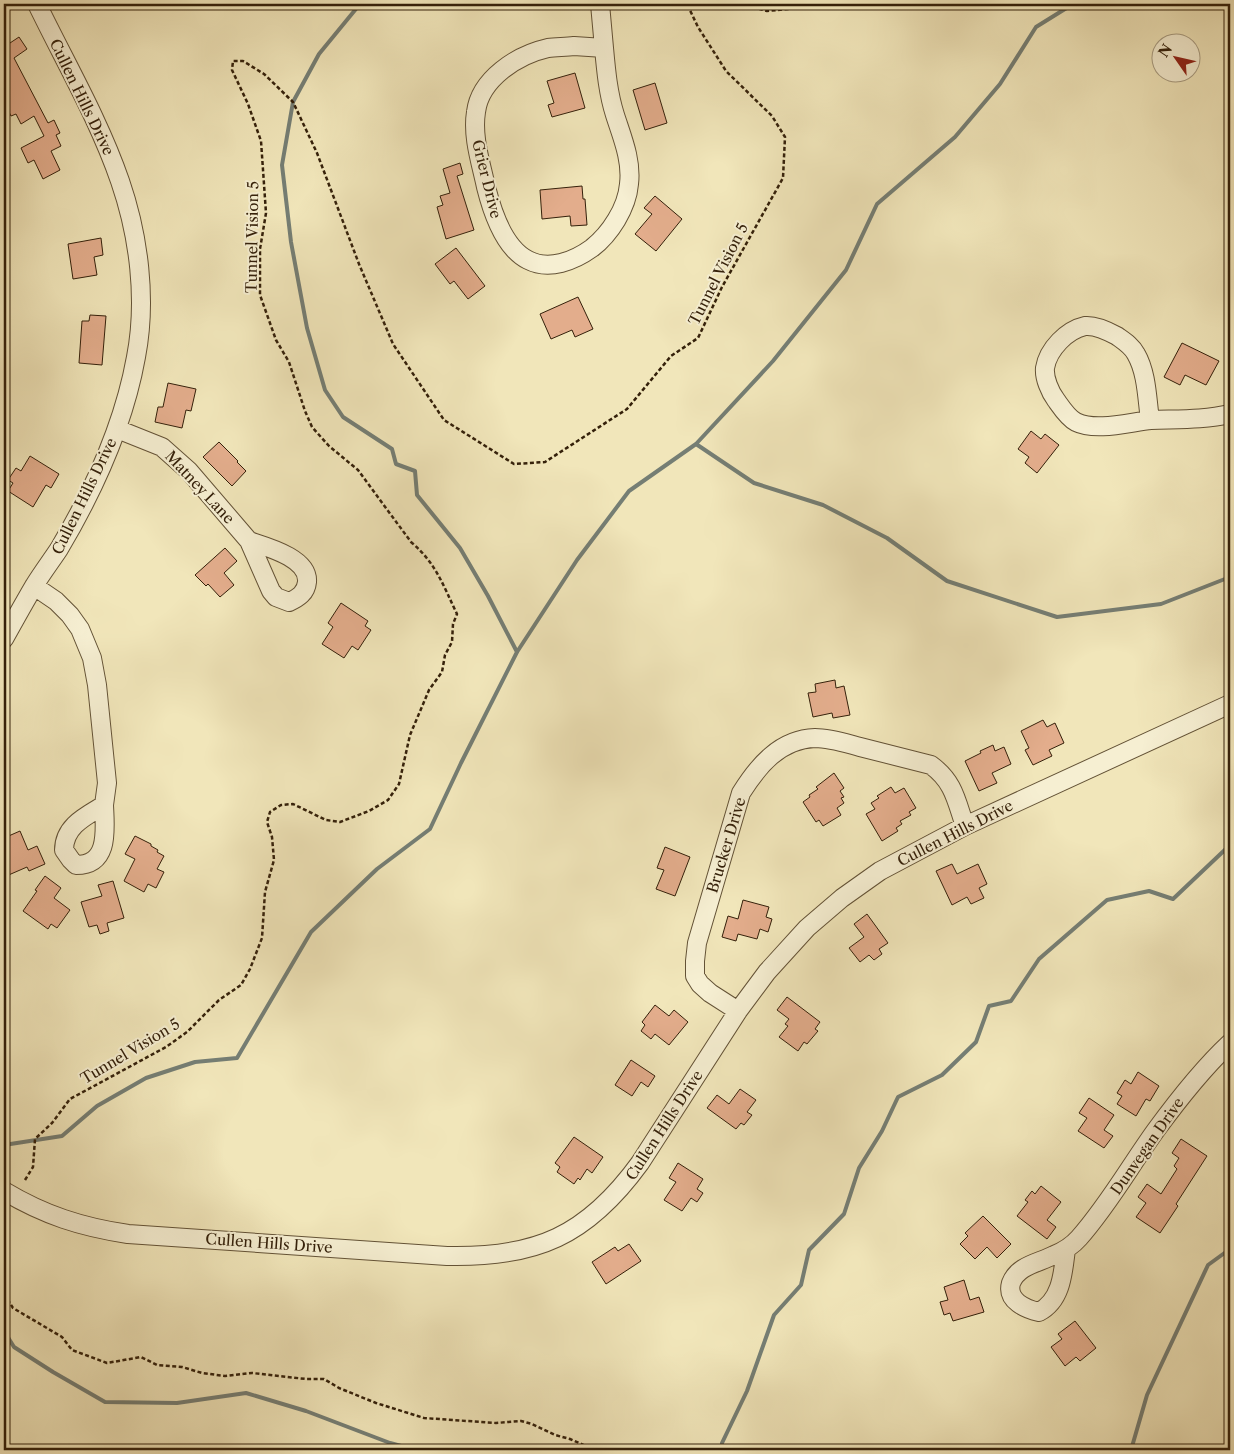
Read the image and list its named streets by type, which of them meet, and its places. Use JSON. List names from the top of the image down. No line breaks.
{"streets":{"street":["Cullen Hills Drive","Grier Drive","Matney Lane","Brucker Drive","Dunvegan Drive"],"path":["Tunnel Vision 5"]},"crossings":[["Cullen Hills Drive","Matney Lane"],["Cullen Hills Drive","Brucker Drive"]],"north":"top left"}
